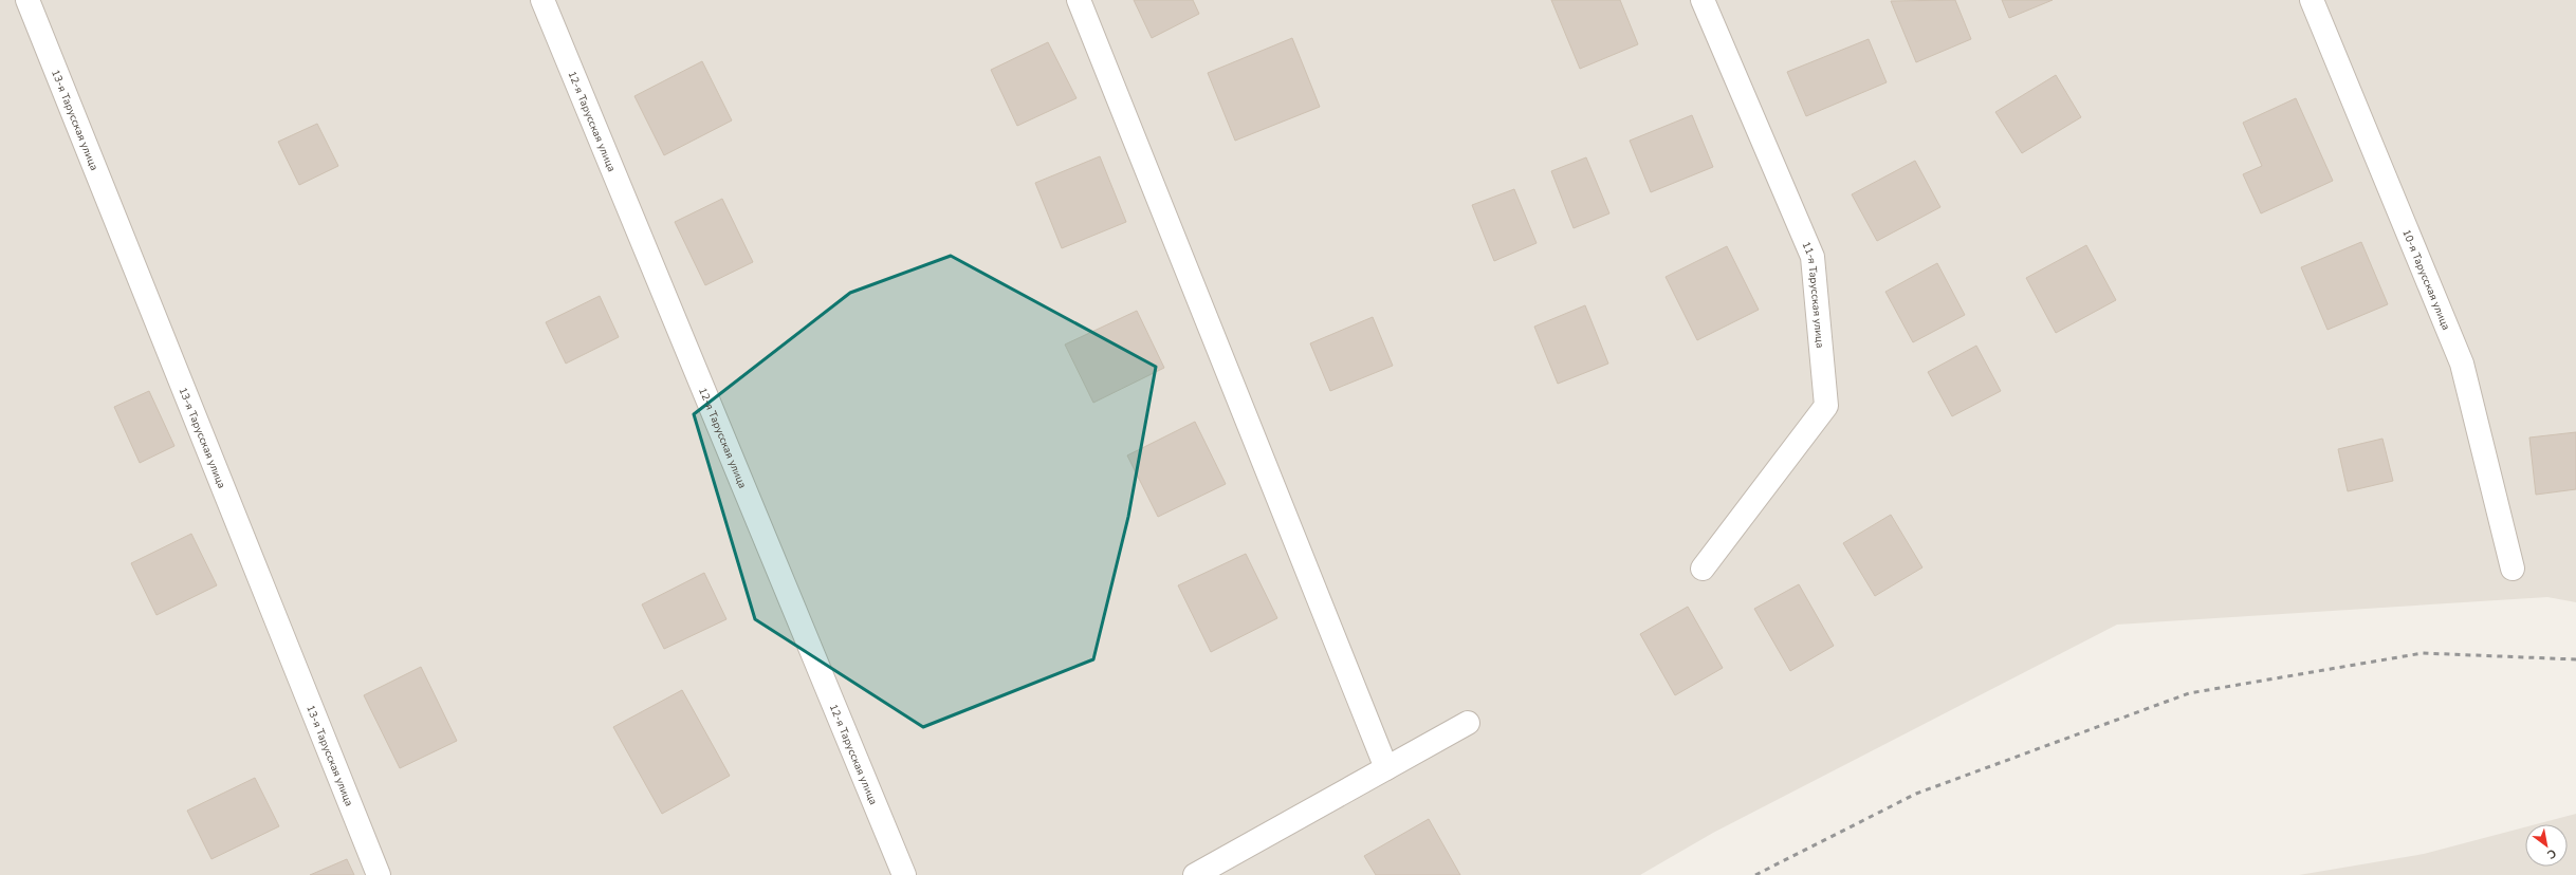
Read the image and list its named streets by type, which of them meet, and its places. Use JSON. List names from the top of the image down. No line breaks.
{"streets":{"street":["13-я Тарусская улица","12-я Тарусская улица","10-я Тарусская улица","11-я Тарусская улица"]},"north":"bottom right"}
